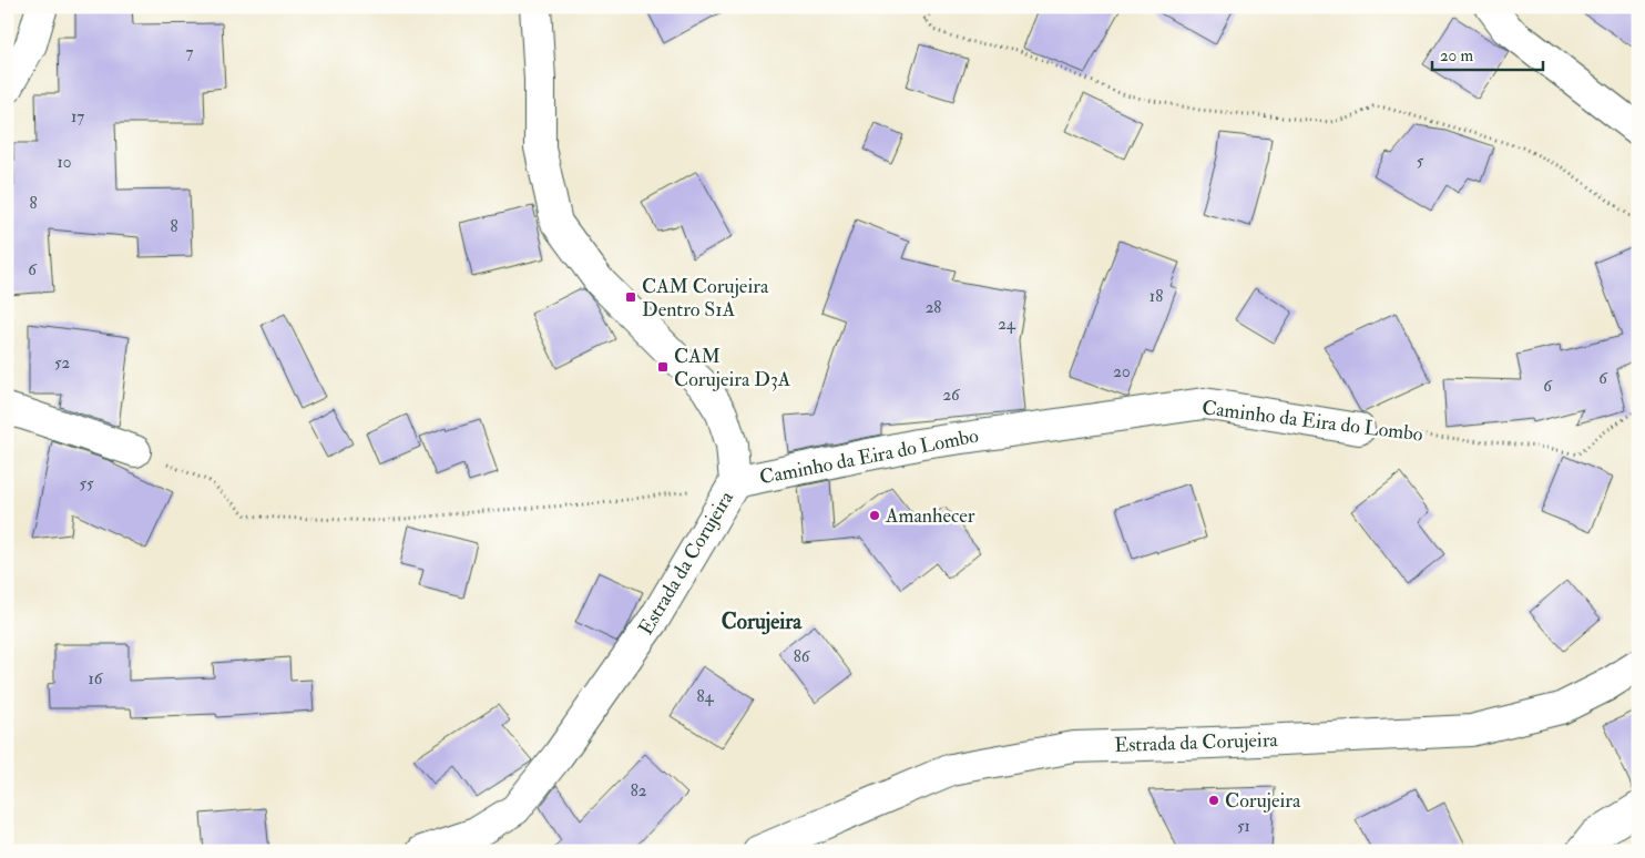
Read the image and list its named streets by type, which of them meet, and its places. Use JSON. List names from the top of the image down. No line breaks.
{"streets":{"street":["Caminho da Eira do Lombo","Estrada da Corujeira"]},"crossings":[["Caminho da Eira do Lombo","Estrada da Corujeira"]],"districts":["Corujeira"],"places":{"transit":["CAM Corujeira Dentro S1A","CAM Corujeira D3A"],"other":["Amanhecer","Corujeira"]},"house_numbers":["7","17","5","10","8","8","6","18","28","24","52","20","6","6","26","55","86","16","84","82","51"],"scale_bar":"20 m"}
